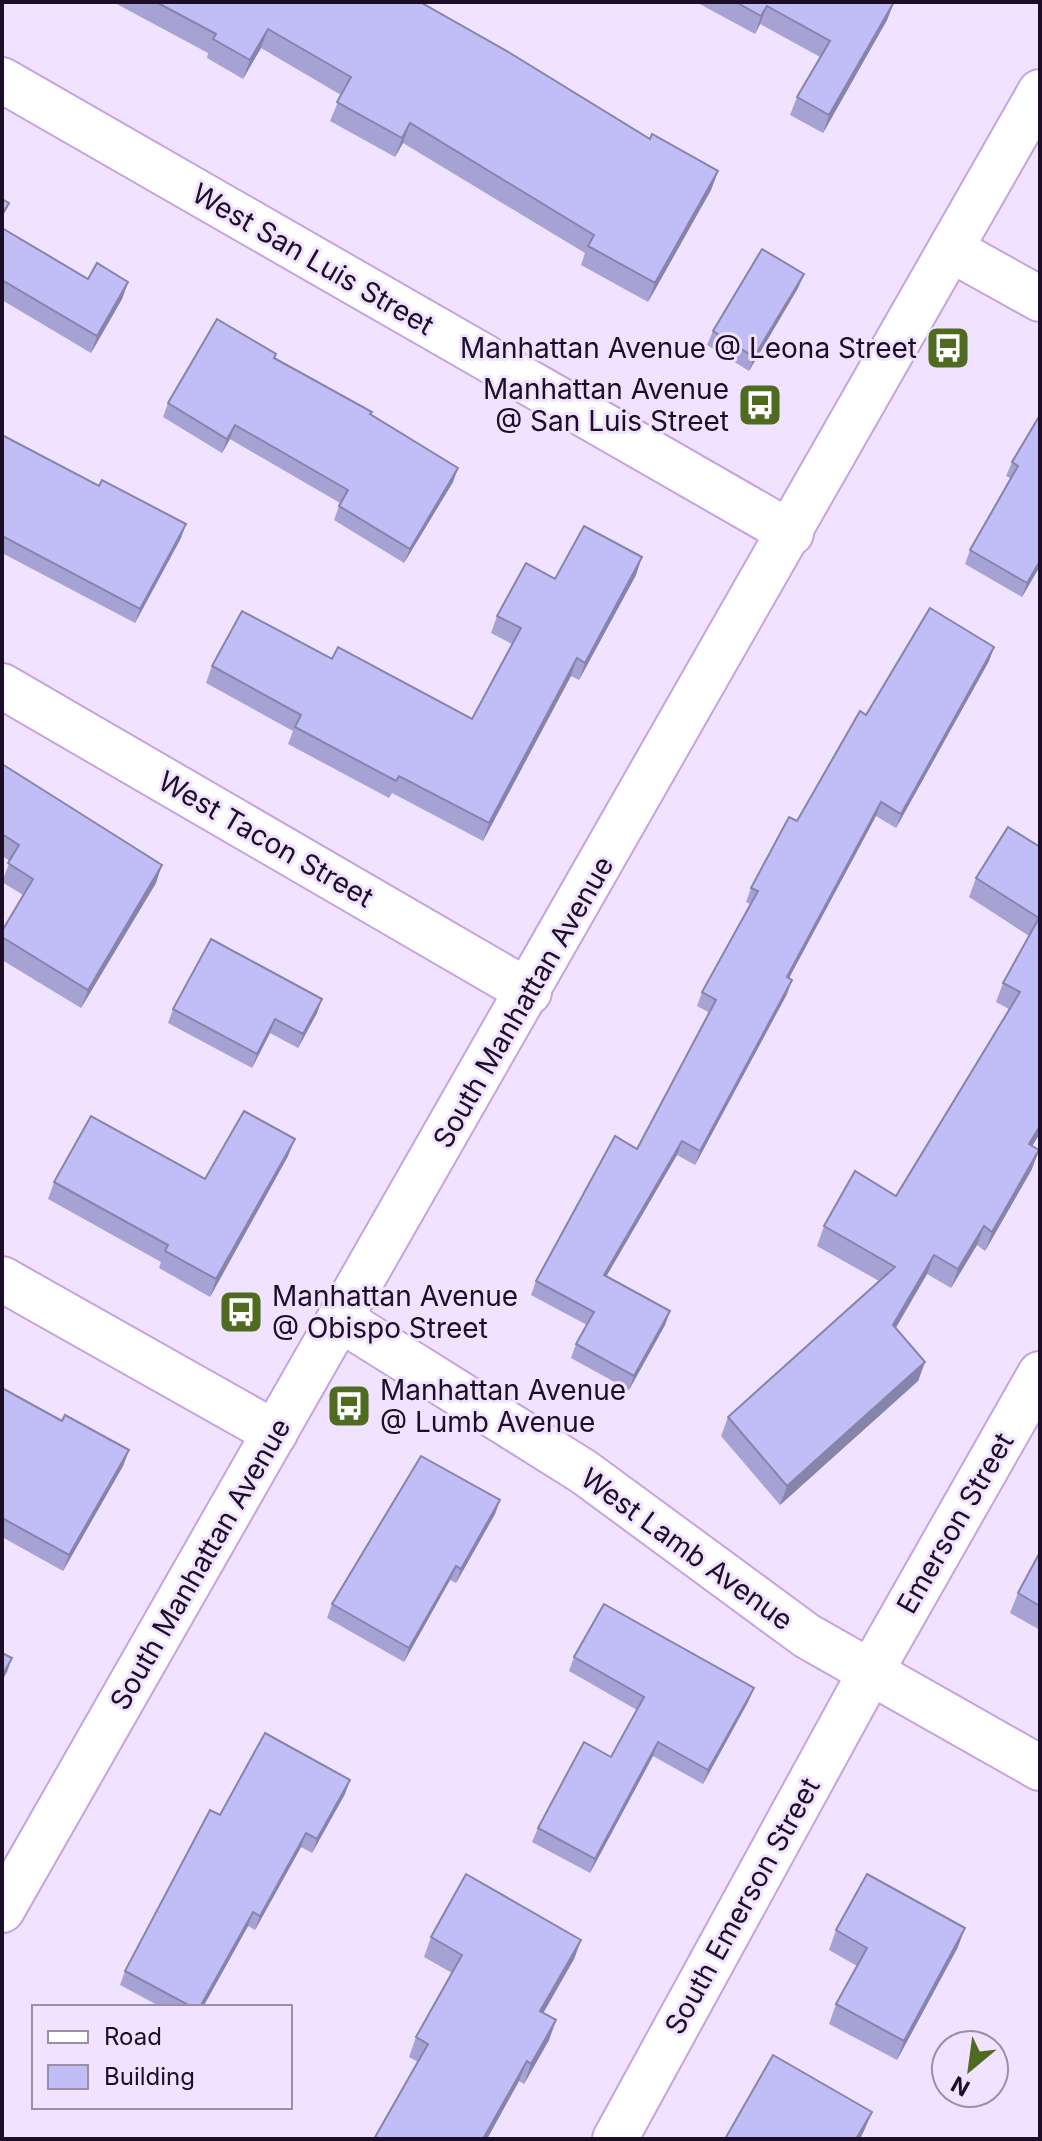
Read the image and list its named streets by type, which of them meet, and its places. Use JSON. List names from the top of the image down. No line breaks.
{"streets":{"street":["West San Luis Street","West Tacon Street","South Manhattan Avenue","Emerson Street","West Lamb Avenue","South Emerson Street"]},"crossings":[["West San Luis Street","South Manhattan Avenue"],["West Tacon Street","South Manhattan Avenue"],["South Manhattan Avenue","West Lamb Avenue"],["Emerson Street","West Lamb Avenue"],["Emerson Street","South Emerson Street"],["West Lamb Avenue","South Emerson Street"]],"places":{"bus stop":["Manhattan Avenue @ Leona Street","Manhattan Avenue @ San Luis Street","Manhattan Avenue @ Obispo Street","Manhattan Avenue @ Lumb Avenue"]},"legend":["Road","Building"],"north":"bottom left"}
